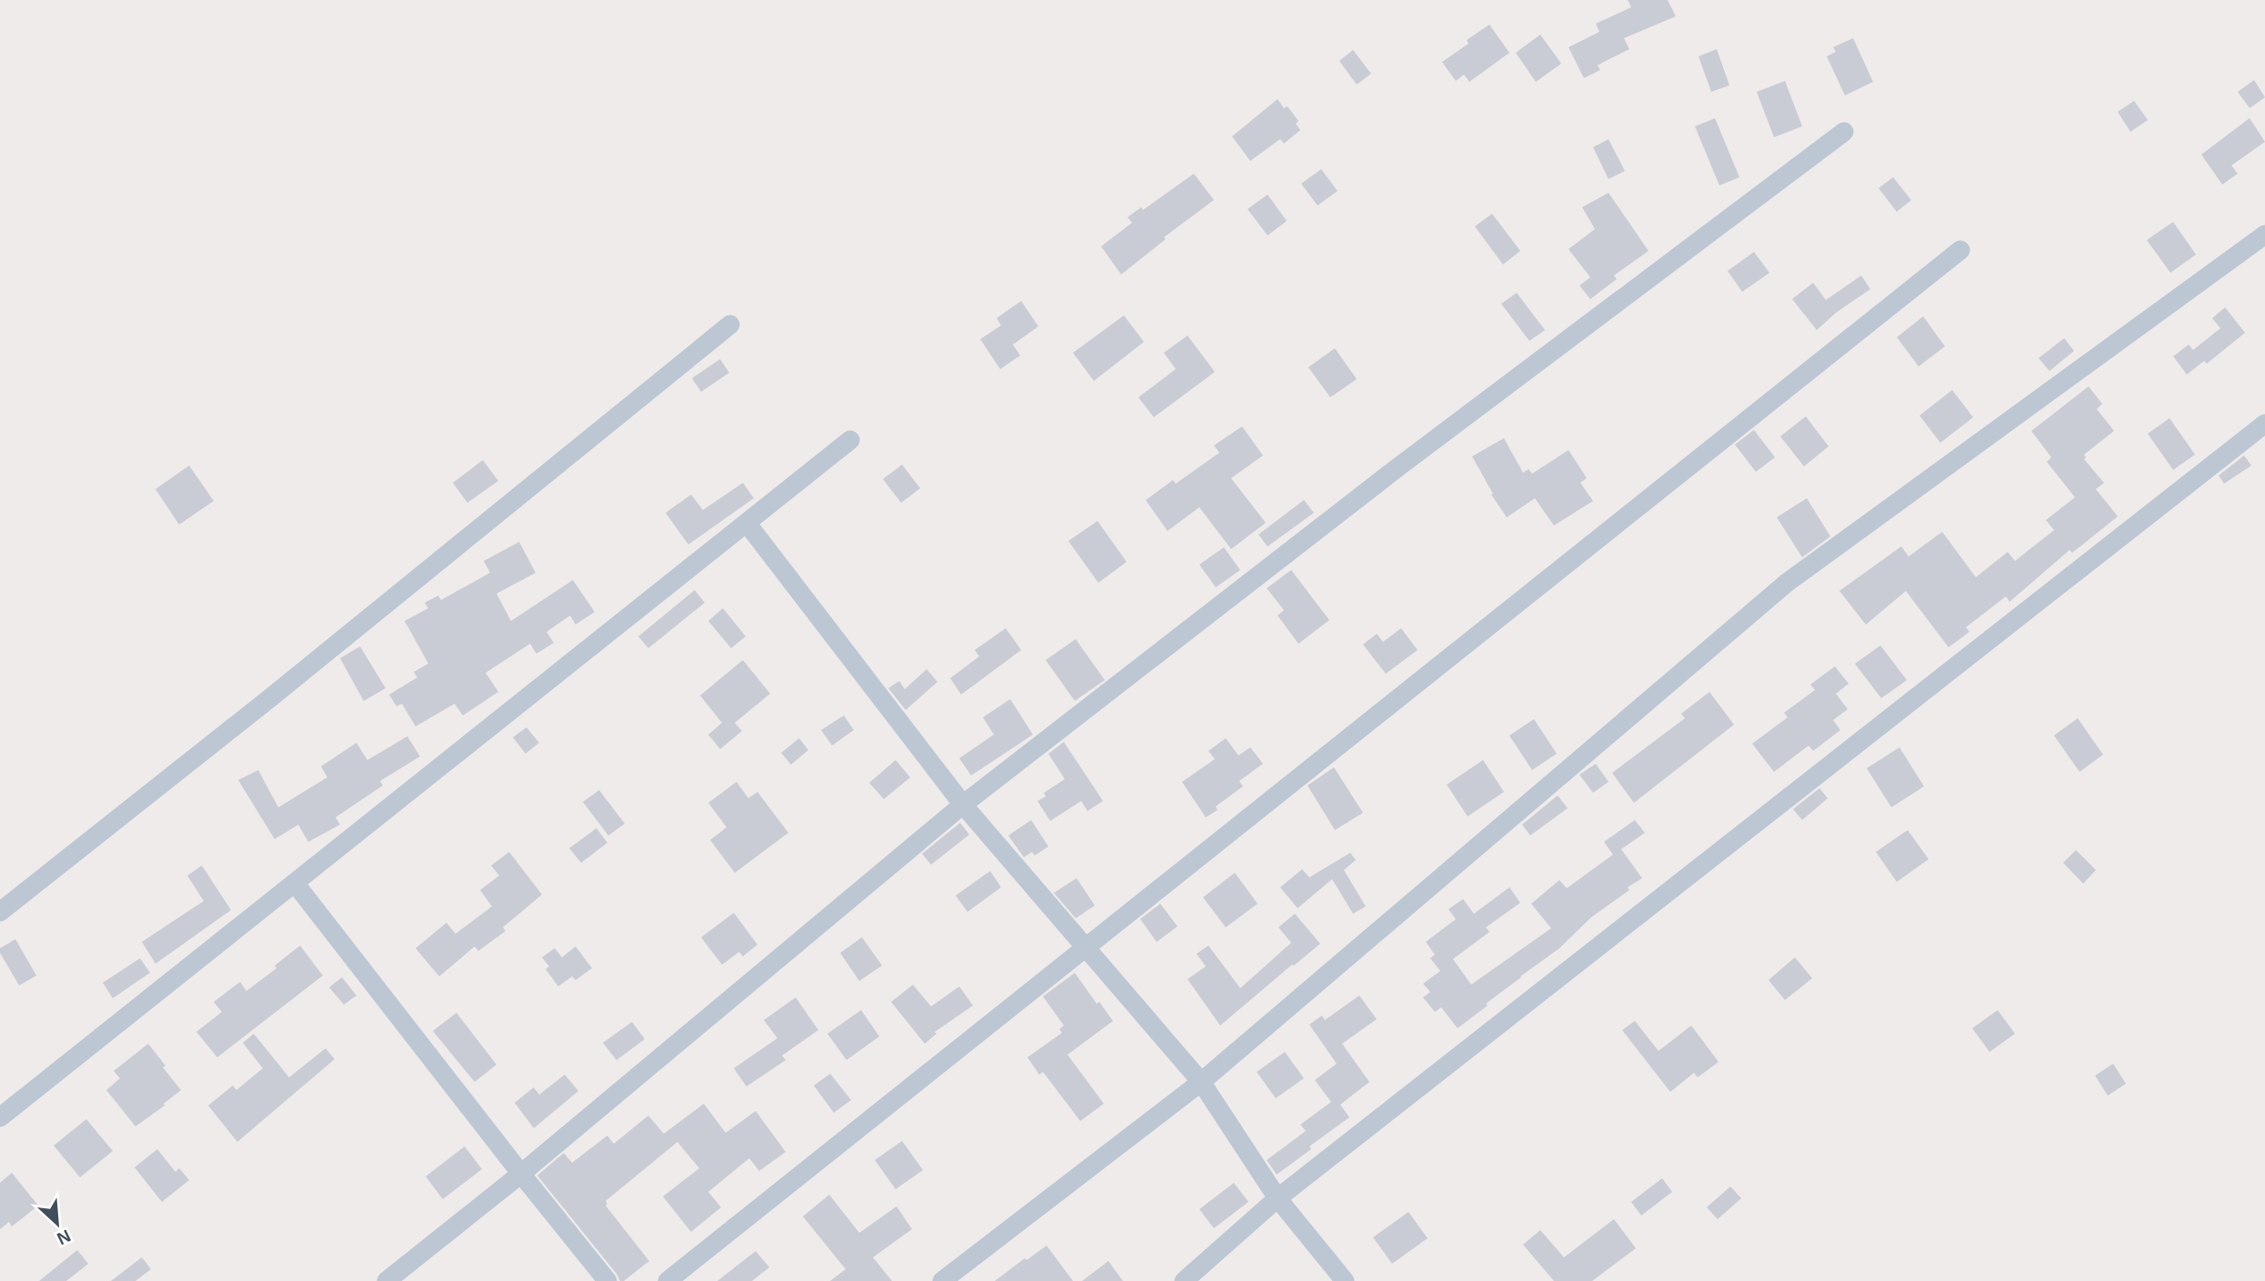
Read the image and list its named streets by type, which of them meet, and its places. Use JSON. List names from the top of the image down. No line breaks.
{"north":"bottom right"}
